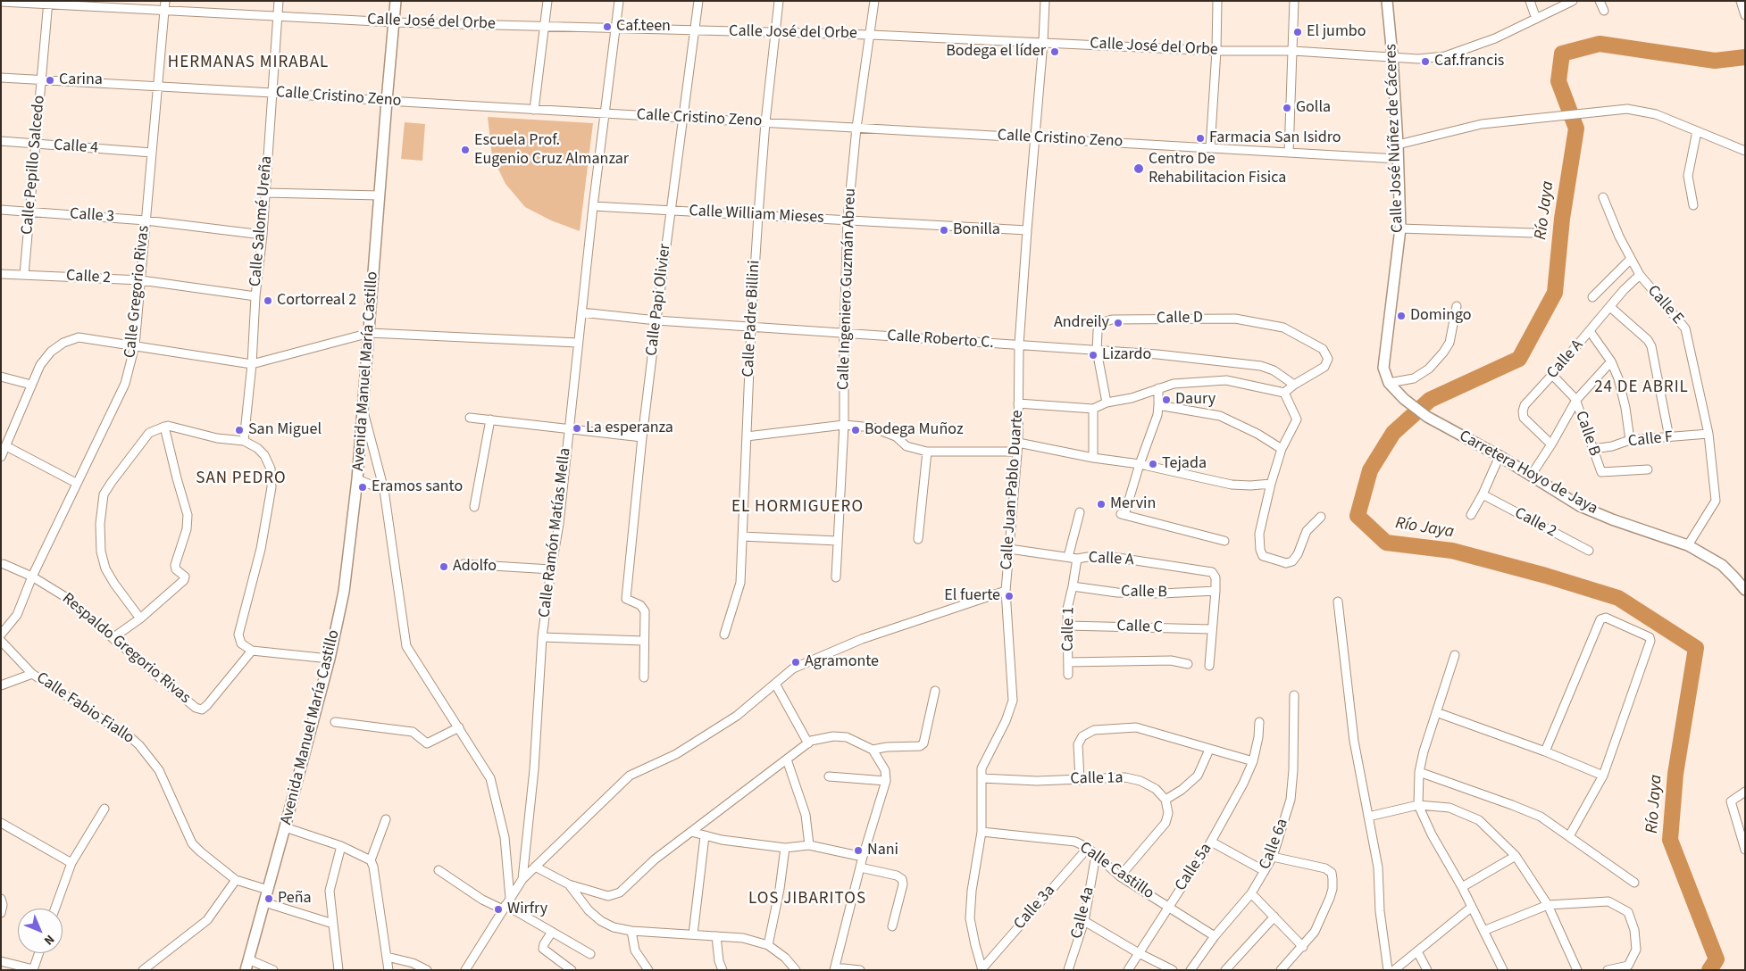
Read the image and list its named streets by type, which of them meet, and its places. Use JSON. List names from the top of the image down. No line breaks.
{"streets":{"street":["Calle José del Orbe","Calle Cristino Zeno","Calle José Núñez de Cáceres","Calle 4","Calle Pepillo Salcedo","Calle William Mieses","Calle 3","Calle Salomé Ureña","Calle 2","Calle Ingeniero Guzmán Abreu","Calle Gregorio Rivas","Calle Papi Olivier","Calle E","Calle Padre Billini","Calle D","Calle Roberto C.","Calle A","Avenida Manuel María Castillo","Calle B","Calle F","Carretera Hoyo de Jaya","Calle Juan Pablo Duarte","Calle Ramón Matías Mella","Calle C","Calle 1","Respaldo Gregorio Rivas","Calle Fabio Fiallo","Calle 1a","Calle 6a","Calle 5a","Calle Castillo","Calle 3a","Calle 4a"]},"crossings":[["Calle José del Orbe","Calle José Núñez de Cáceres"],["Calle José del Orbe","Calle Pepillo Salcedo"],["Calle José del Orbe","Calle Salomé Ureña"],["Calle José del Orbe","Calle Ingeniero Guzmán Abreu"],["Calle José del Orbe","Calle Gregorio Rivas"],["Calle José del Orbe","Calle Papi Olivier"],["Calle José del Orbe","Calle Padre Billini"],["Calle José del Orbe","Avenida Manuel María Castillo"],["Calle José del Orbe","Calle Juan Pablo Duarte"],["Calle José del Orbe","Calle Ramón Matías Mella"],["Calle Cristino Zeno","Calle José Núñez de Cáceres"],["Calle Cristino Zeno","Calle Pepillo Salcedo"],["Calle Cristino Zeno","Calle Salomé Ureña"],["Calle Cristino Zeno","Calle Ingeniero Guzmán Abreu"],["Calle Cristino Zeno","Calle Gregorio Rivas"],["Calle Cristino Zeno","Calle Papi Olivier"],["Calle Cristino Zeno","Calle Padre Billini"],["Calle Cristino Zeno","Avenida Manuel María Castillo"],["Calle Cristino Zeno","Calle Juan Pablo Duarte"],["Calle Cristino Zeno","Calle Ramón Matías Mella"],["Calle José Núñez de Cáceres","Carretera Hoyo de Jaya"],["Calle 4","Calle Pepillo Salcedo"],["Calle 4","Calle Gregorio Rivas"],["Calle Pepillo Salcedo","Calle 3"],["Calle Pepillo Salcedo","Calle 2"],["Calle William Mieses","Calle Ingeniero Guzmán Abreu"],["Calle William Mieses","Calle Papi Olivier"],["Calle William Mieses","Calle Padre Billini"],["Calle William Mieses","Calle Juan Pablo Duarte"],["Calle William Mieses","Calle Ramón Matías Mella"],["Calle 3","Calle Salomé Ureña"],["Calle 3","Calle Gregorio Rivas"],["Calle Salomé Ureña","Calle 2"],["Calle 2","Calle Gregorio Rivas"],["Calle Ingeniero Guzmán Abreu","Calle Roberto C."],["Calle Gregorio Rivas","Respaldo Gregorio Rivas"],["Calle Papi Olivier","Calle Roberto C."],["Calle E","Calle A"],["Calle E","Calle F"],["Calle E","Carretera Hoyo de Jaya"],["Calle Padre Billini","Calle Roberto C."],["Calle D","Calle Roberto C."],["Calle Roberto C.","Calle Juan Pablo Duarte"],["Calle Roberto C.","Calle Ramón Matías Mella"],["Calle A","Calle B"],["Calle A","Calle Juan Pablo Duarte"],["Calle A","Calle 1"],["Avenida Manuel María Castillo","Calle Fabio Fiallo"],["Calle B","Calle F"],["Calle B","Calle 1"],["Calle Juan Pablo Duarte","Calle 1a"],["Calle Juan Pablo Duarte","Calle Castillo"],["Calle Juan Pablo Duarte","Calle 3a"],["Calle C","Calle 1"],["Calle 6a","Calle Castillo"],["Calle 5a","Calle Castillo"],["Calle Castillo","Calle 3a"],["Calle Castillo","Calle 4a"]],"districts":["HERMANAS MIRABAL","24 DE ABRIL","SAN PEDRO","EL HORMIGUERO","LOS JIBARITOS"],"water":["Río Jaya"],"places":["Caf.teen","El jumbo","Bodega el líder","Caf.francis","Carina","Golla","Farmacia San Isidro","Escuela Prof. Eugenio Cruz Almanzar","Centro De Rehabilitacion Fisica","Bonilla","Cortorreal 2","Domingo","Andreily","Lizardo","Daury","La esperanza","San Miguel","Bodega Muñoz","Tejada","Eramos santo","Mervin","Adolfo","El fuerte","Agramonte","Nani","Peña","Wirfry"],"north":"bottom right"}
